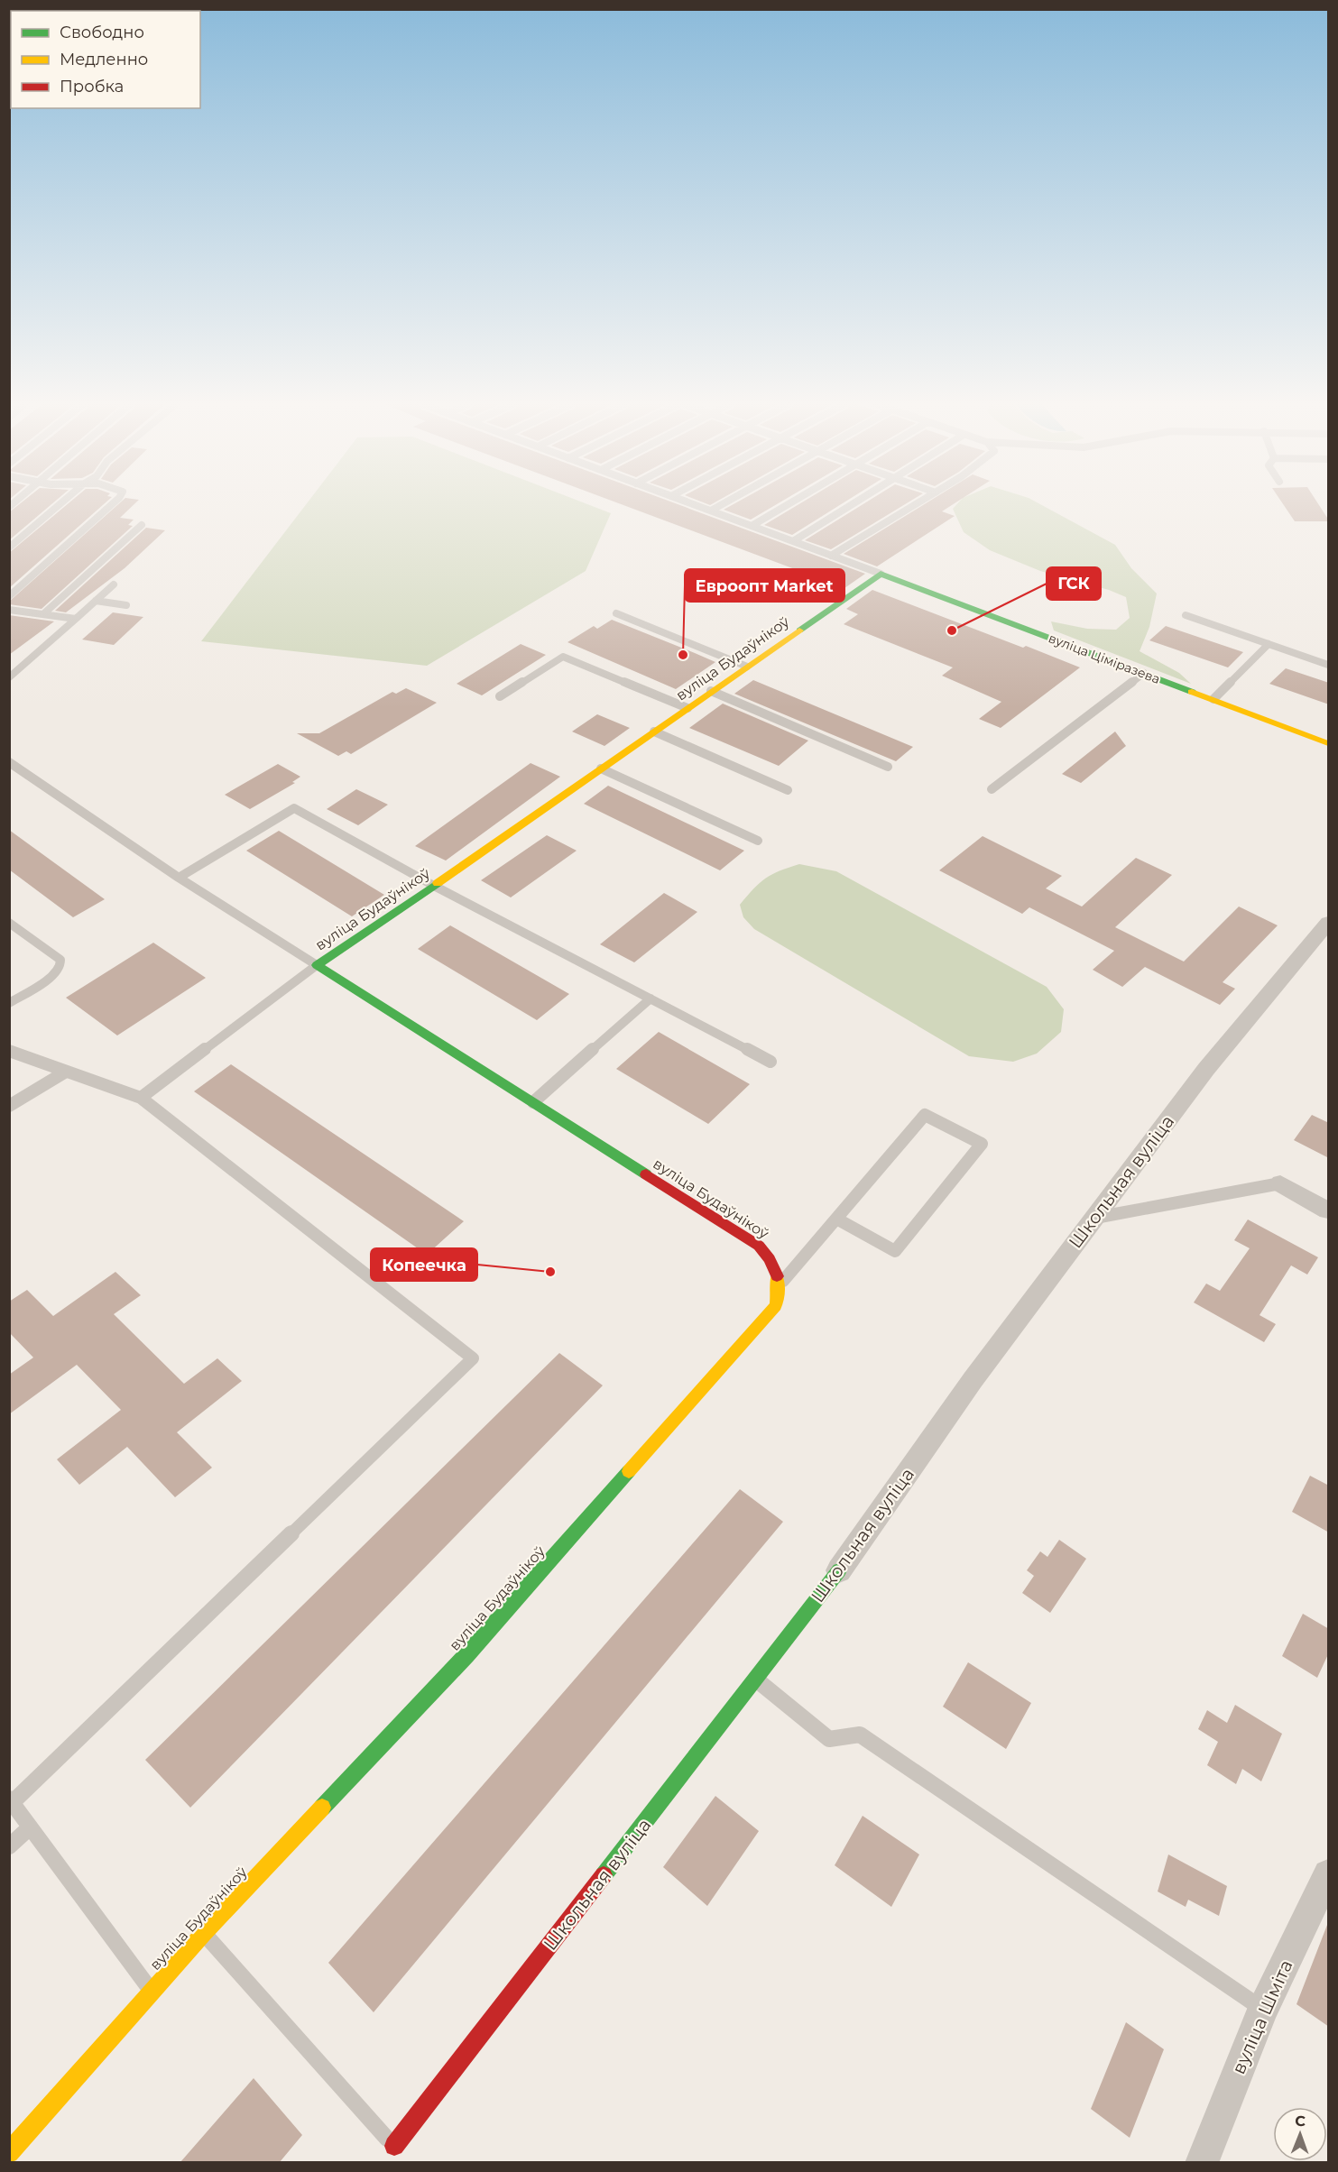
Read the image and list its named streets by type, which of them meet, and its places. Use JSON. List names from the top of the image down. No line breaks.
{"streets":{"street":["вуліца Будаўнікоў","вуліца Ціміразева","Школьная вуліца","вуліца Шміта"]},"crossings":[["вуліца Будаўнікоў","вуліца Ціміразева"]],"places":["ГСК","Евроопт Market","Копеечка"],"legend":["Свободно","Медленно","Пробка"],"north":"top"}
